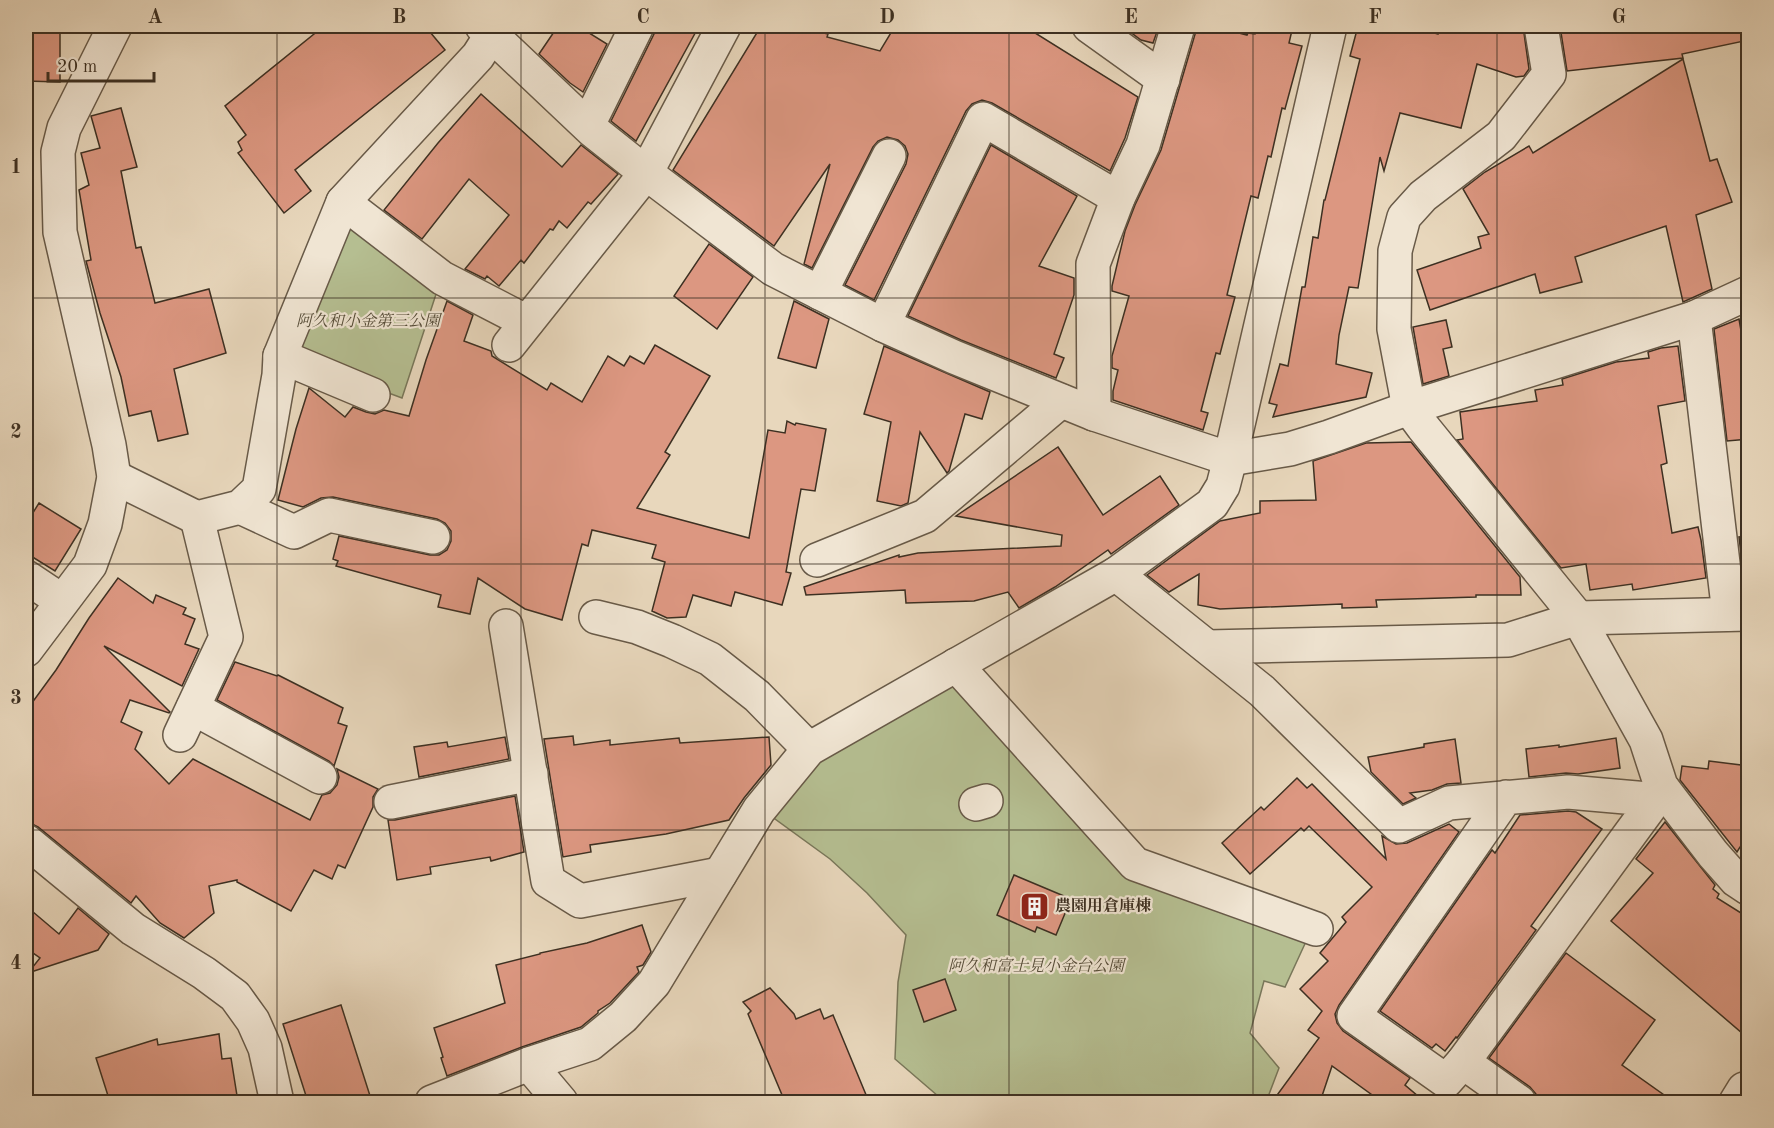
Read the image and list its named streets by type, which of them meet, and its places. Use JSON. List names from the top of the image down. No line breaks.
{"parks":["阿久和小金第三公園","阿久和富士見小金台公園"],"places":{"building":["農園用倉庫棟"]},"scale_bar":"20 m","grid":{"columns":["A","B","C","D","E","F","G"],"rows":["1","2","3","4"]}}
